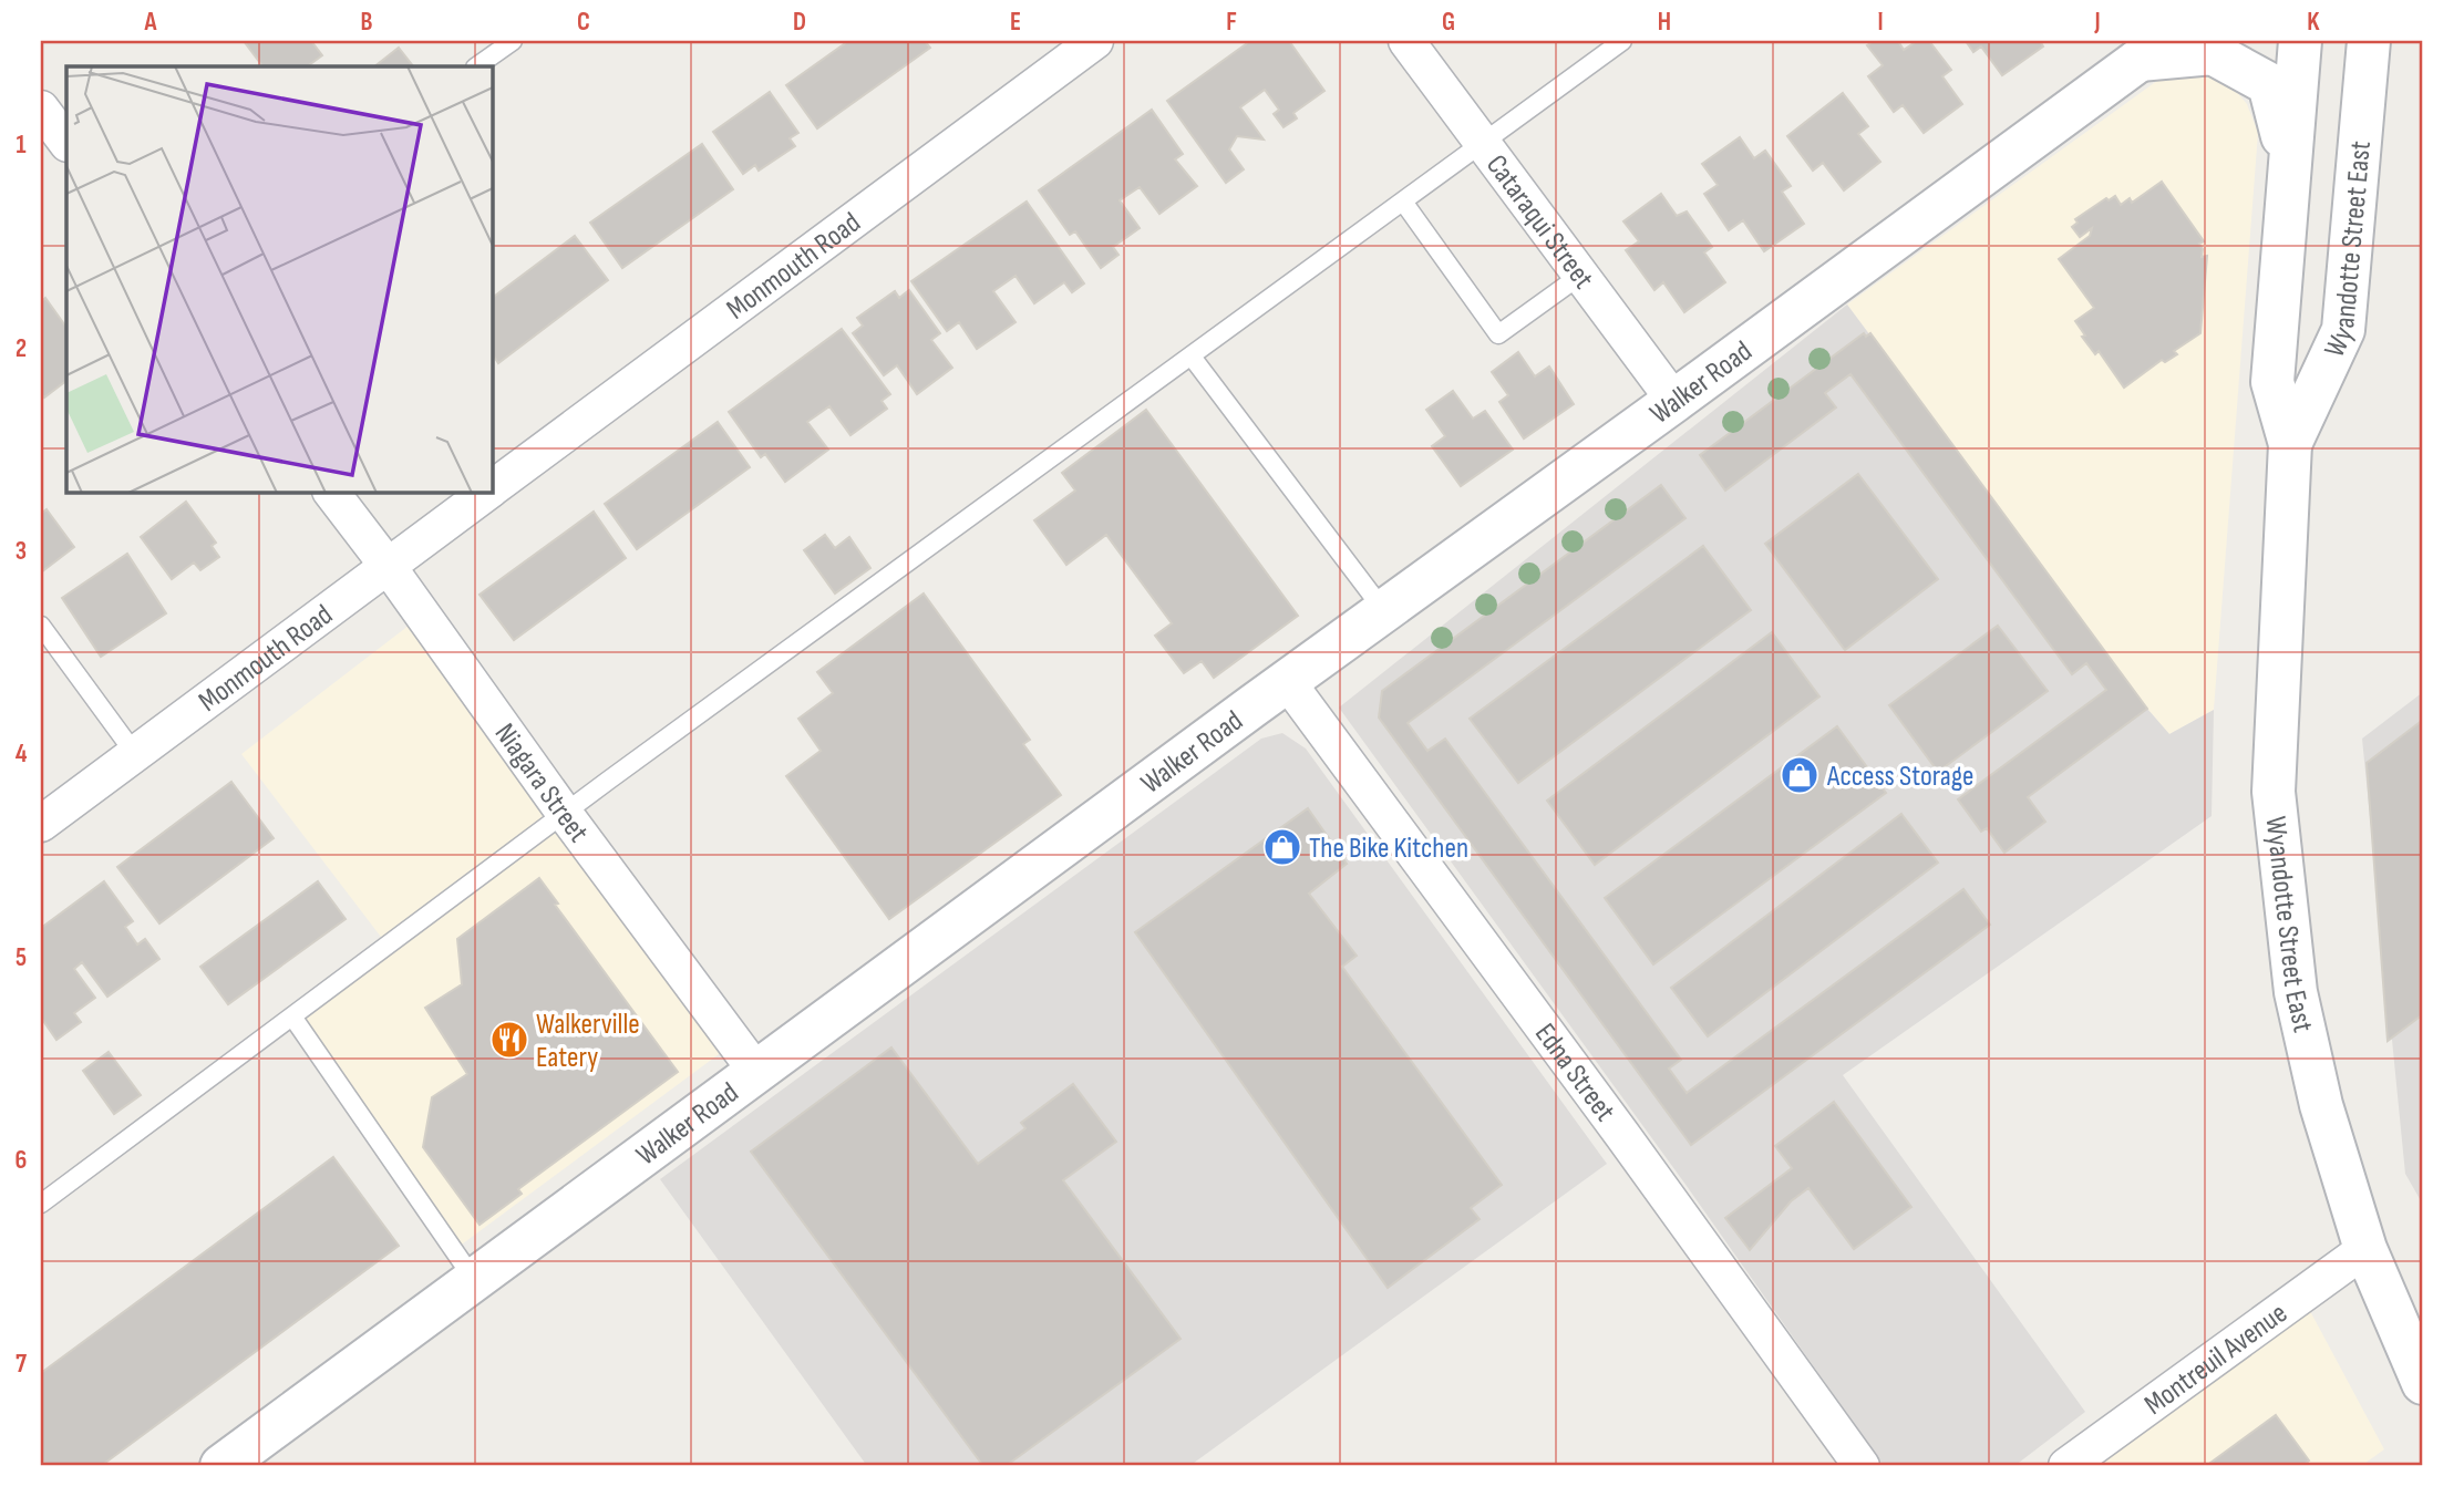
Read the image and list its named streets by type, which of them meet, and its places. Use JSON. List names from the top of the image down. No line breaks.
{"streets":{"main road":["Wyandotte Street East","Walker Road"],"street":["Cataraqui Street","Monmouth Road","Niagara Street","Edna Street","Montreuil Avenue"]},"crossings":[["Cataraqui Street","Walker Road"],["Wyandotte Street East","Montreuil Avenue"],["Monmouth Road","Niagara Street"],["Walker Road","Niagara Street"],["Walker Road","Edna Street"]],"places":{"shop":["Access Storage","The Bike Kitchen"],"restaurant":["Walkerville Eatery"]},"grid":{"columns":["A","B","C","D","E","F","G","H","I","J","K"],"rows":["1","2","3","4","5","6","7"]}}
